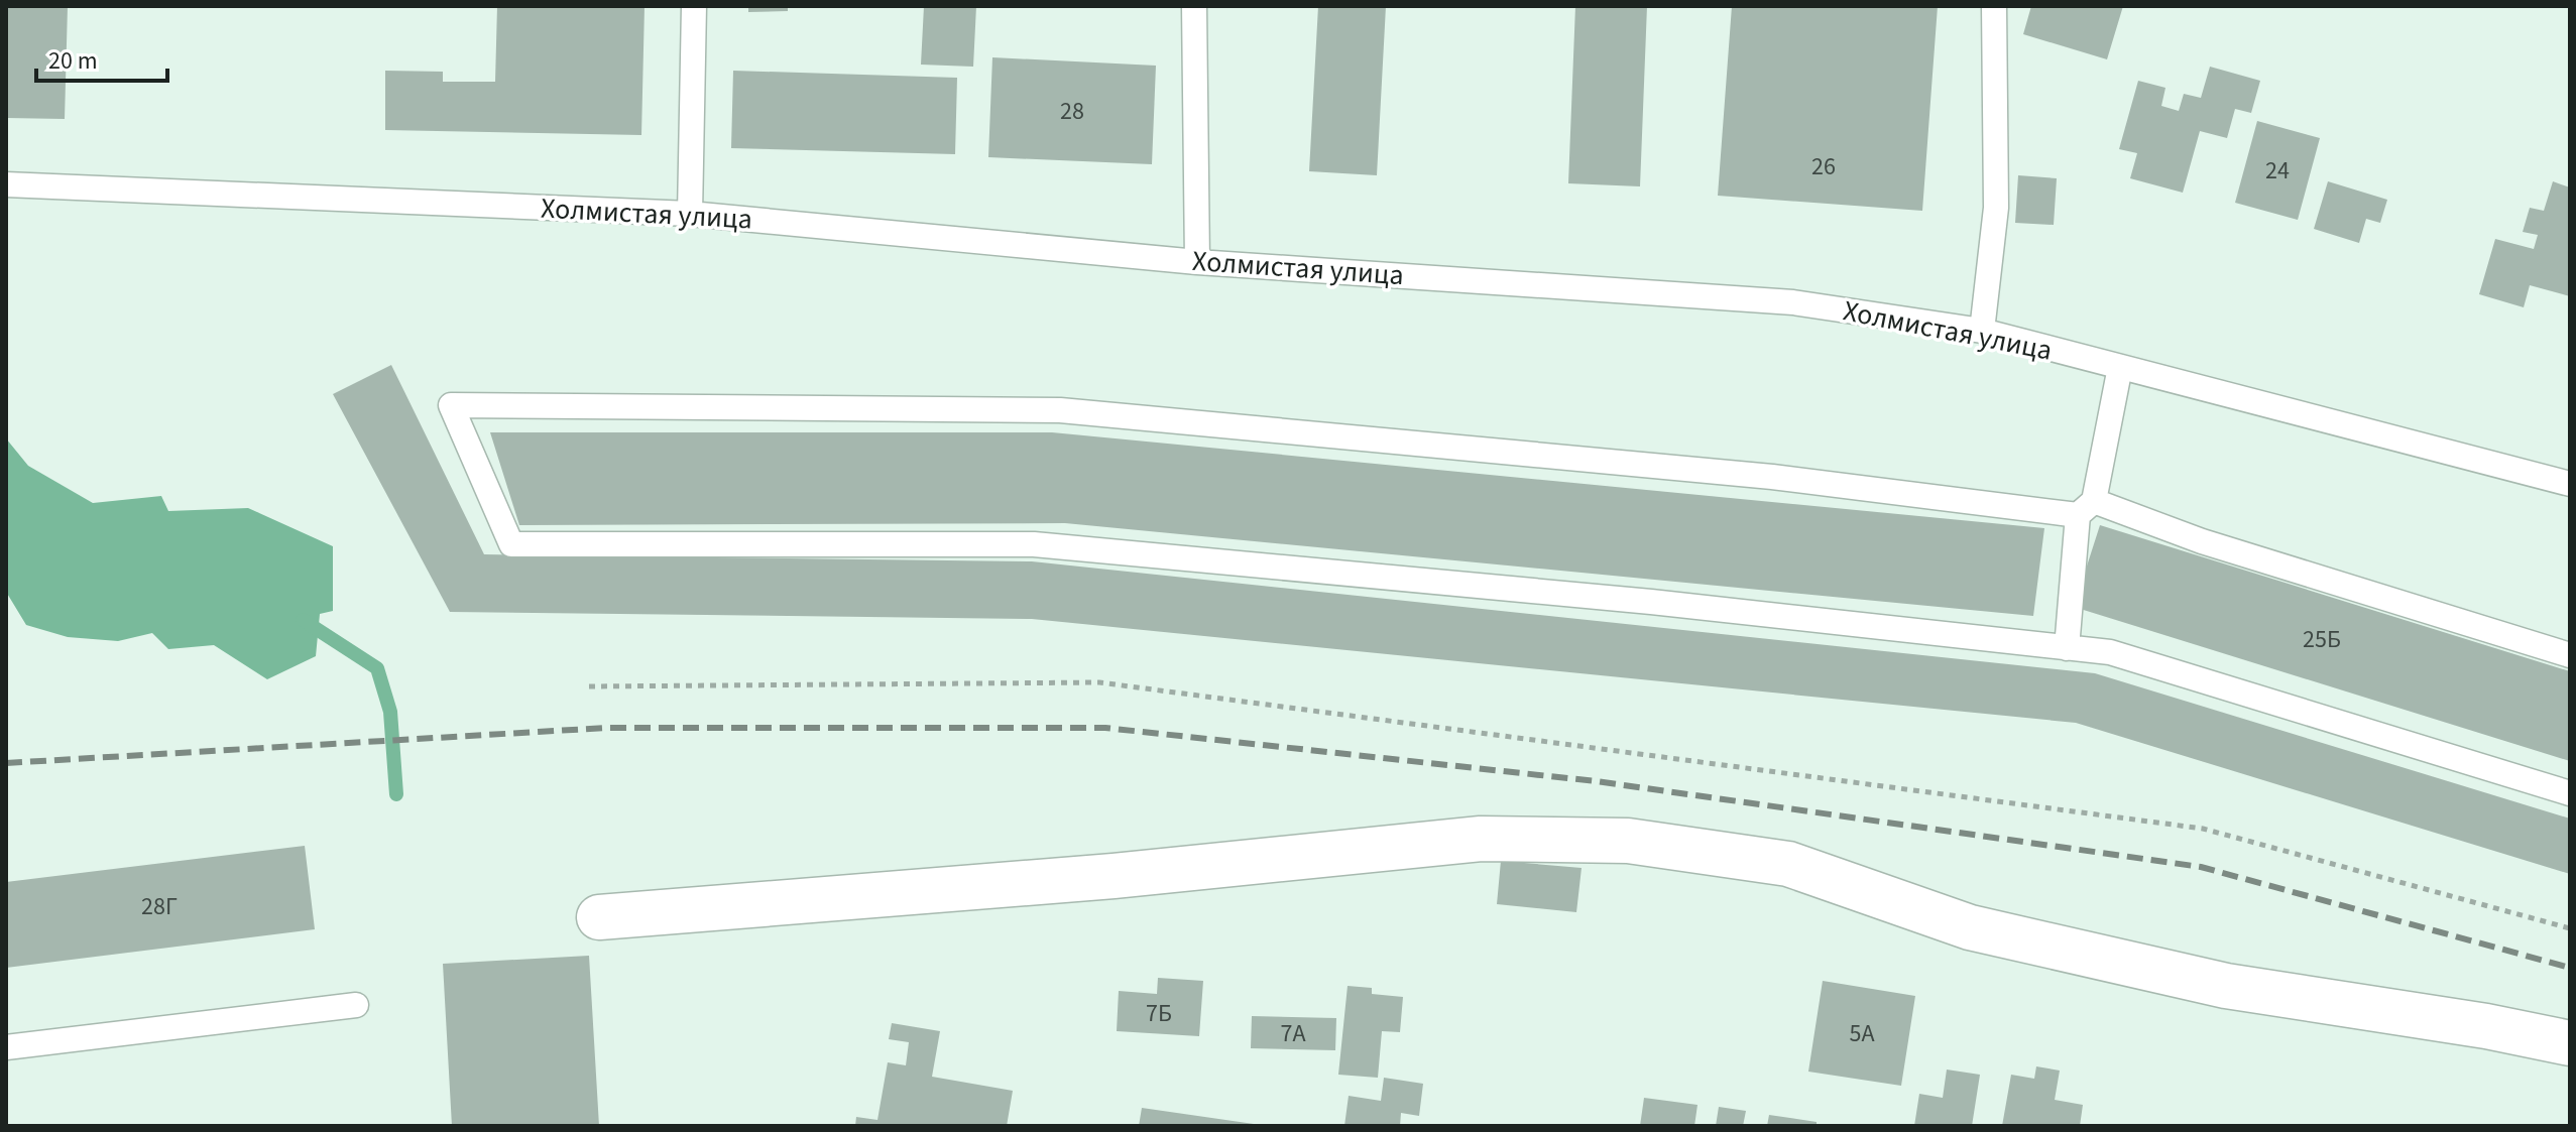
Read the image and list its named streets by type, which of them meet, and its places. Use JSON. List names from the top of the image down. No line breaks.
{"streets":{"lane":["Холмистая улица"]},"house_numbers":["28","26","24","25Б","28Г","7Б","7А","5А"],"scale_bar":"20 m"}
